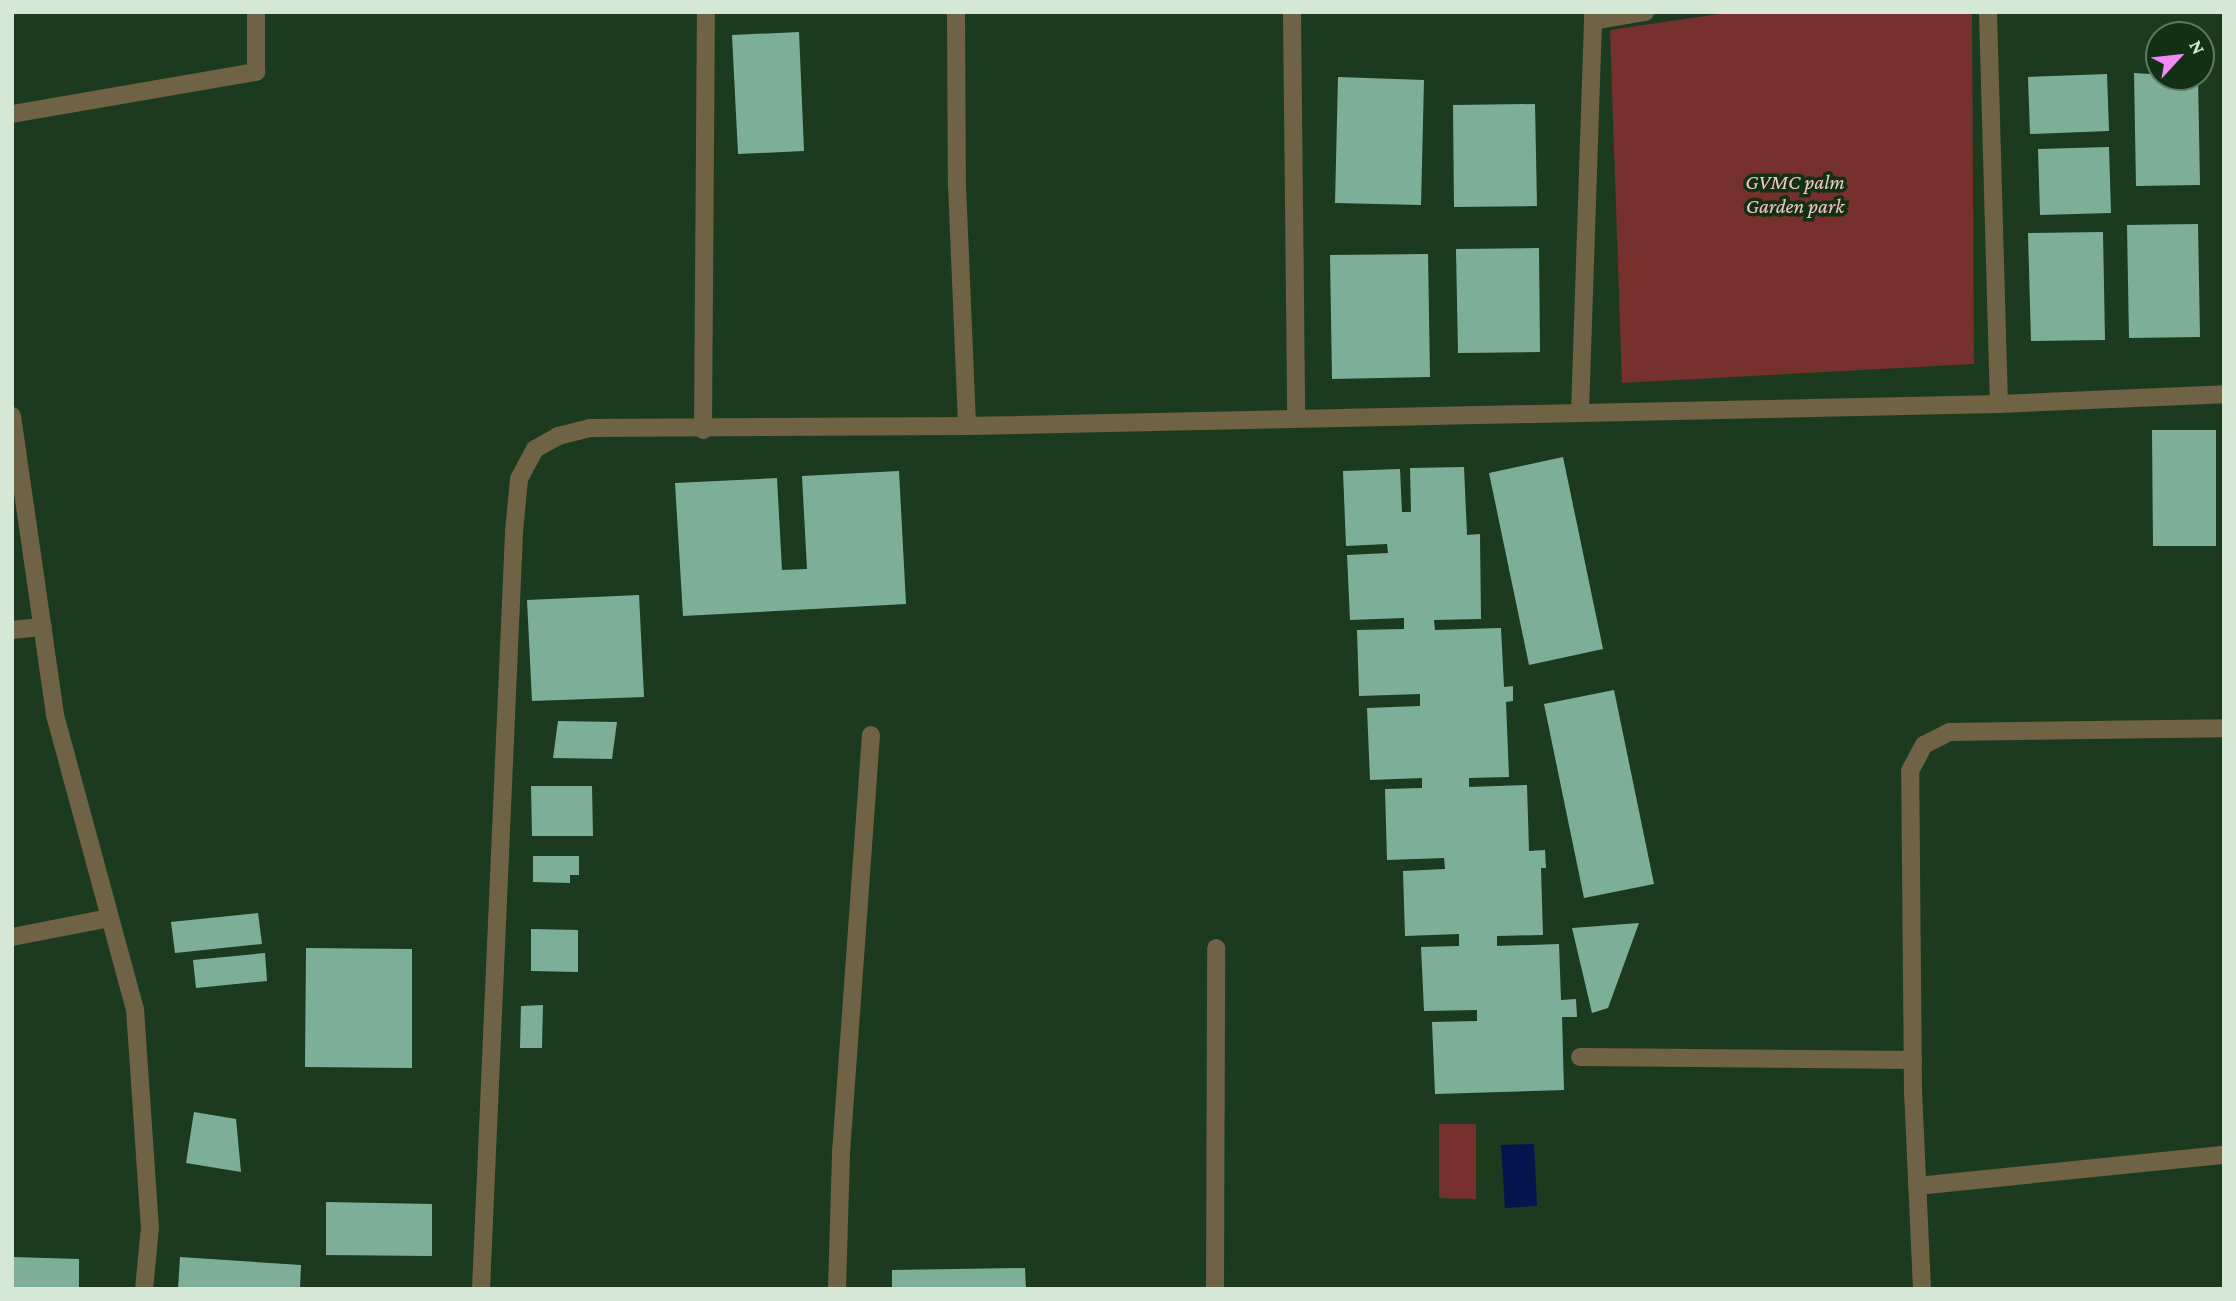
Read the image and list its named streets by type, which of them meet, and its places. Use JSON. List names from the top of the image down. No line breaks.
{"parks":["GVMC palm Garden park"],"north":"top right"}
